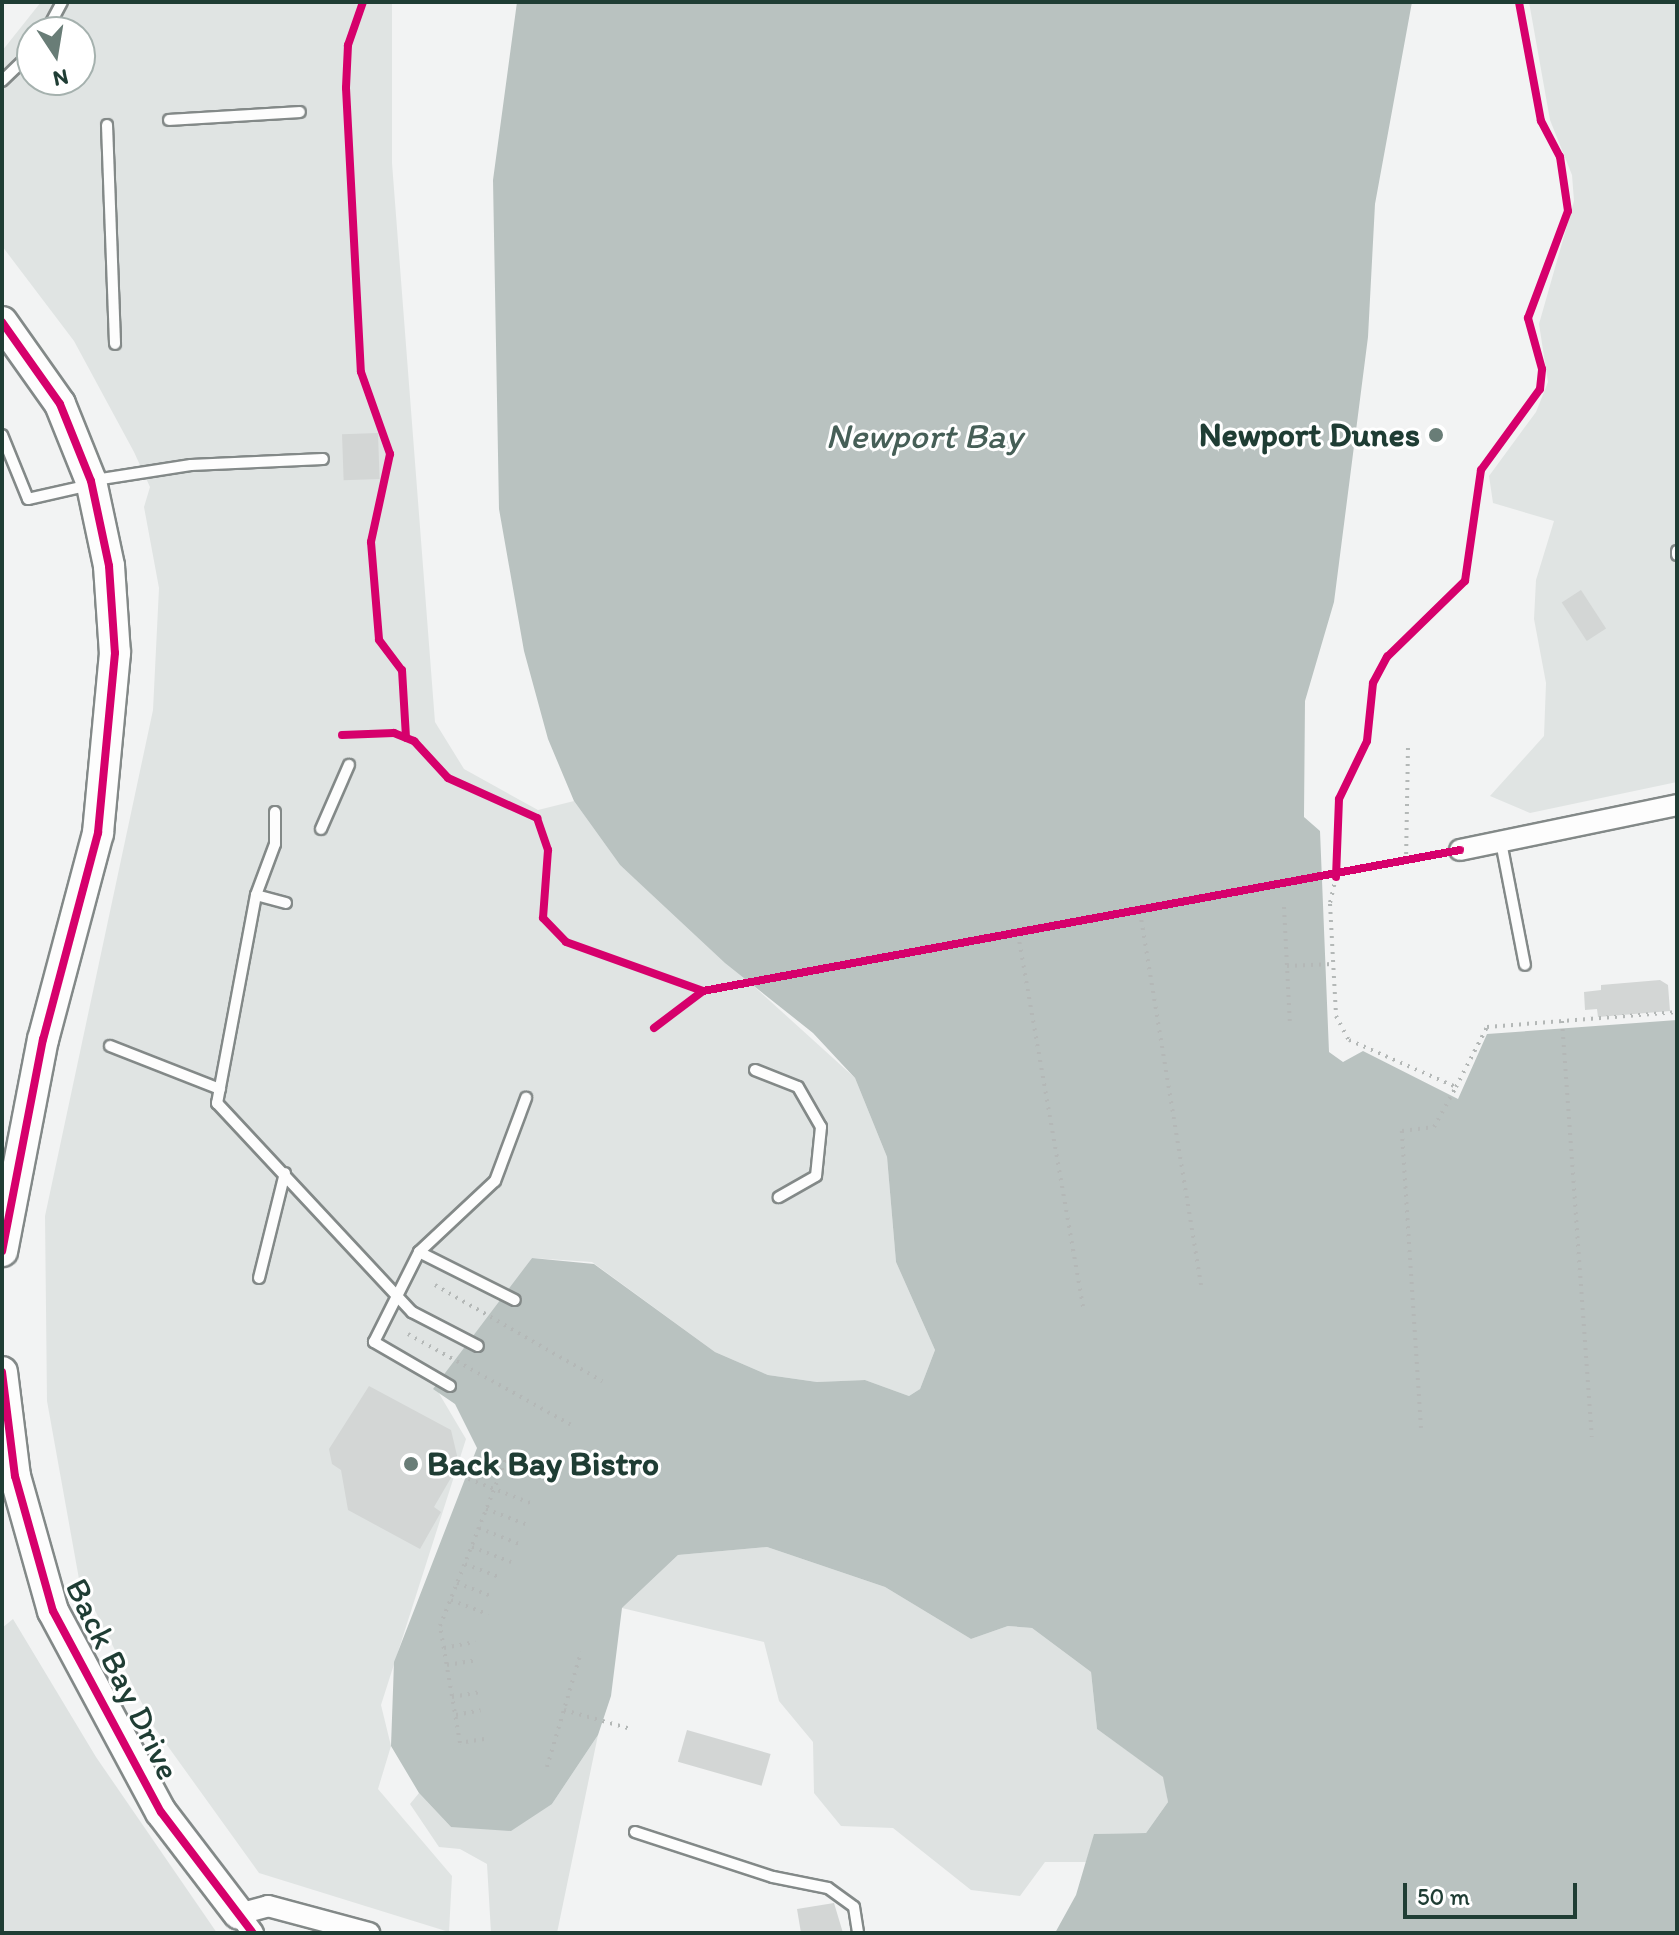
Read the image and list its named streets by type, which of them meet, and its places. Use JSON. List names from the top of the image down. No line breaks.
{"streets":{"street":["Back Bay Drive"]},"water":["Newport Bay"],"places":["Newport Dunes","Back Bay Bistro"],"scale_bar":"50 m","north":"bottom"}
